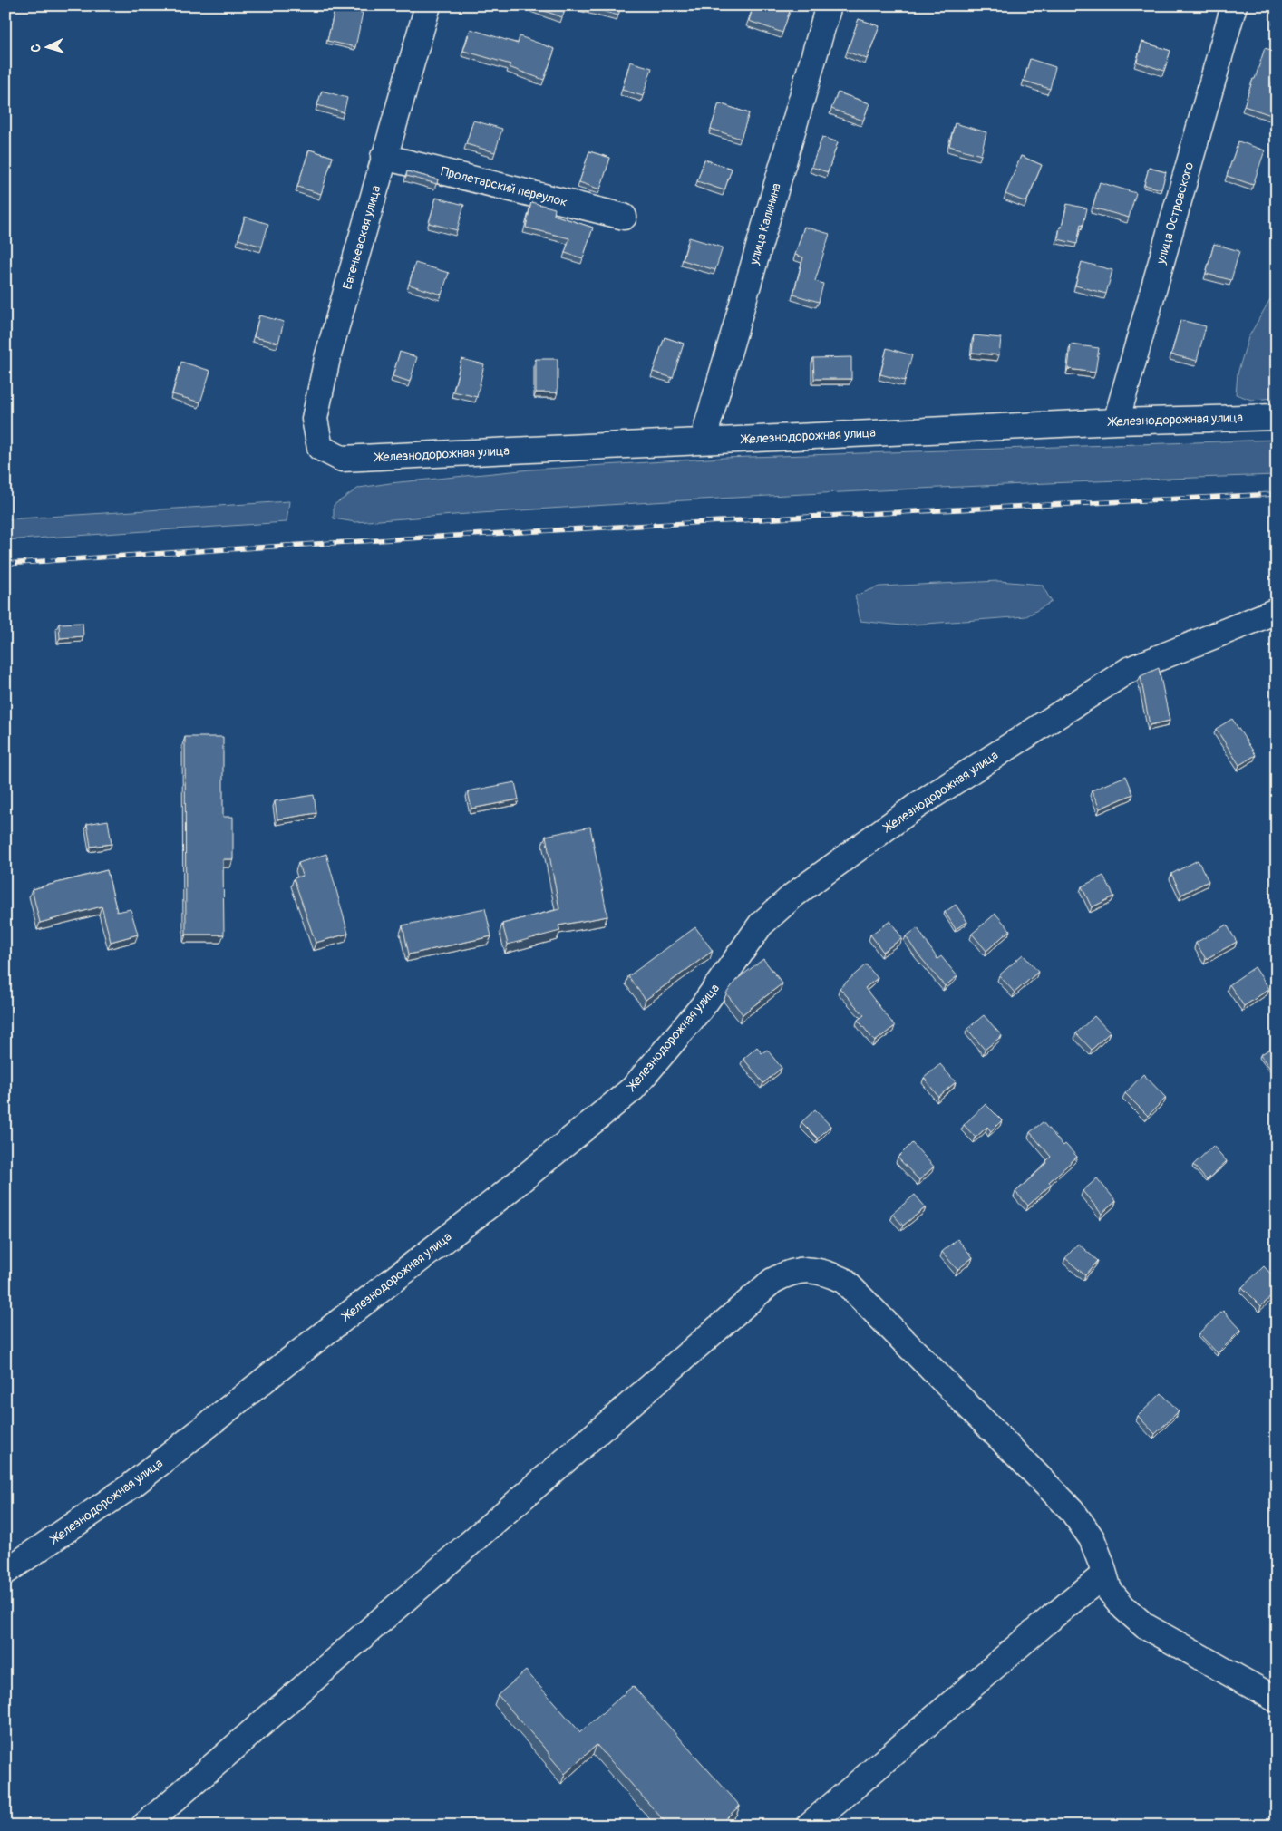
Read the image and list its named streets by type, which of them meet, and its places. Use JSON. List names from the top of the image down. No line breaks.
{"streets":{"street":["Пролетарский переулок","улица Островского","улица Калинина","Евгеньевская улица","Железнодорожная улица"]},"crossings":[["Пролетарский переулок","Евгеньевская улица"],["улица Островского","Железнодорожная улица"],["улица Калинина","Железнодорожная улица"],["Евгеньевская улица","Железнодорожная улица"]],"north":"left"}
